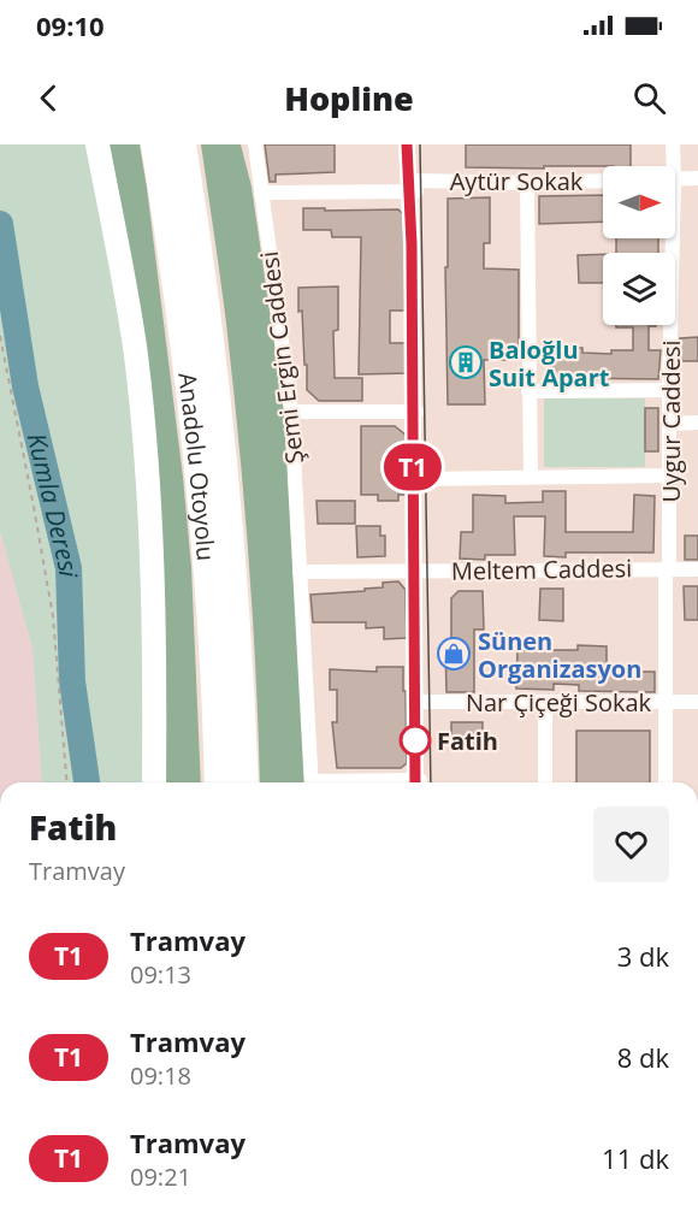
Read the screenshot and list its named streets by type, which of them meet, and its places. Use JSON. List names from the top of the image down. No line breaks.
{"streets":{"highway":["Anadolu Otoyolu"],"street":["Aytür Sokak","Şemi Ergin Caddesi","Uygur Caddesi","Meltem Caddesi","Nar Çiçeği Sokak"]},"crossings":[["Aytür Sokak","Şemi Ergin Caddesi"],["Şemi Ergin Caddesi","Meltem Caddesi"],["Uygur Caddesi","Meltem Caddesi"],["Uygur Caddesi","Nar Çiçeği Sokak"]],"water":["Kumla Deresi"],"places":{"building":["Baloğlu Suit Apart"],"shop":["Sünen Organizasyon"],"other":["Fatih"]},"lines":["tram line T1"],"north":"right","page":{"status":"09:10","header":"Hopline","on_map":"T1","heading":["Fatih","Tramvay"],"list":[{"mark":"T1","name":"Tramvay","note":"09:13","value":"3 dk"},{"mark":"T1","name":"Tramvay","note":"09:18","value":"8 dk"},{"mark":"T1","name":"Tramvay","note":"09:21","value":"11 dk"}]}}
